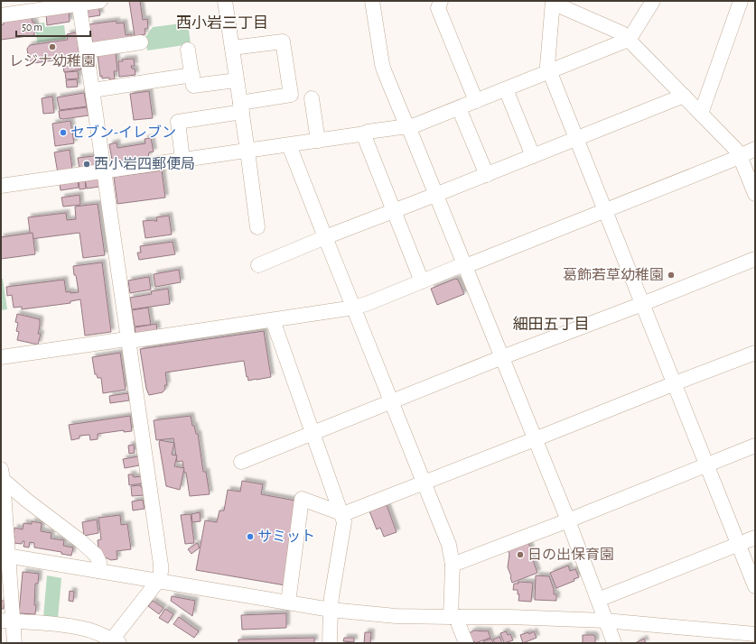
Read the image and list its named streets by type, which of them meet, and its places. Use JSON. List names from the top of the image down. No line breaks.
{"districts":["西小岩三丁目","細田五丁目"],"places":["レジナ幼稚園","セブン-イレブン","西小岩四郵便局","葛飾若草幼稚園","サミット","日の出保育園"],"scale_bar":"50 m"}
